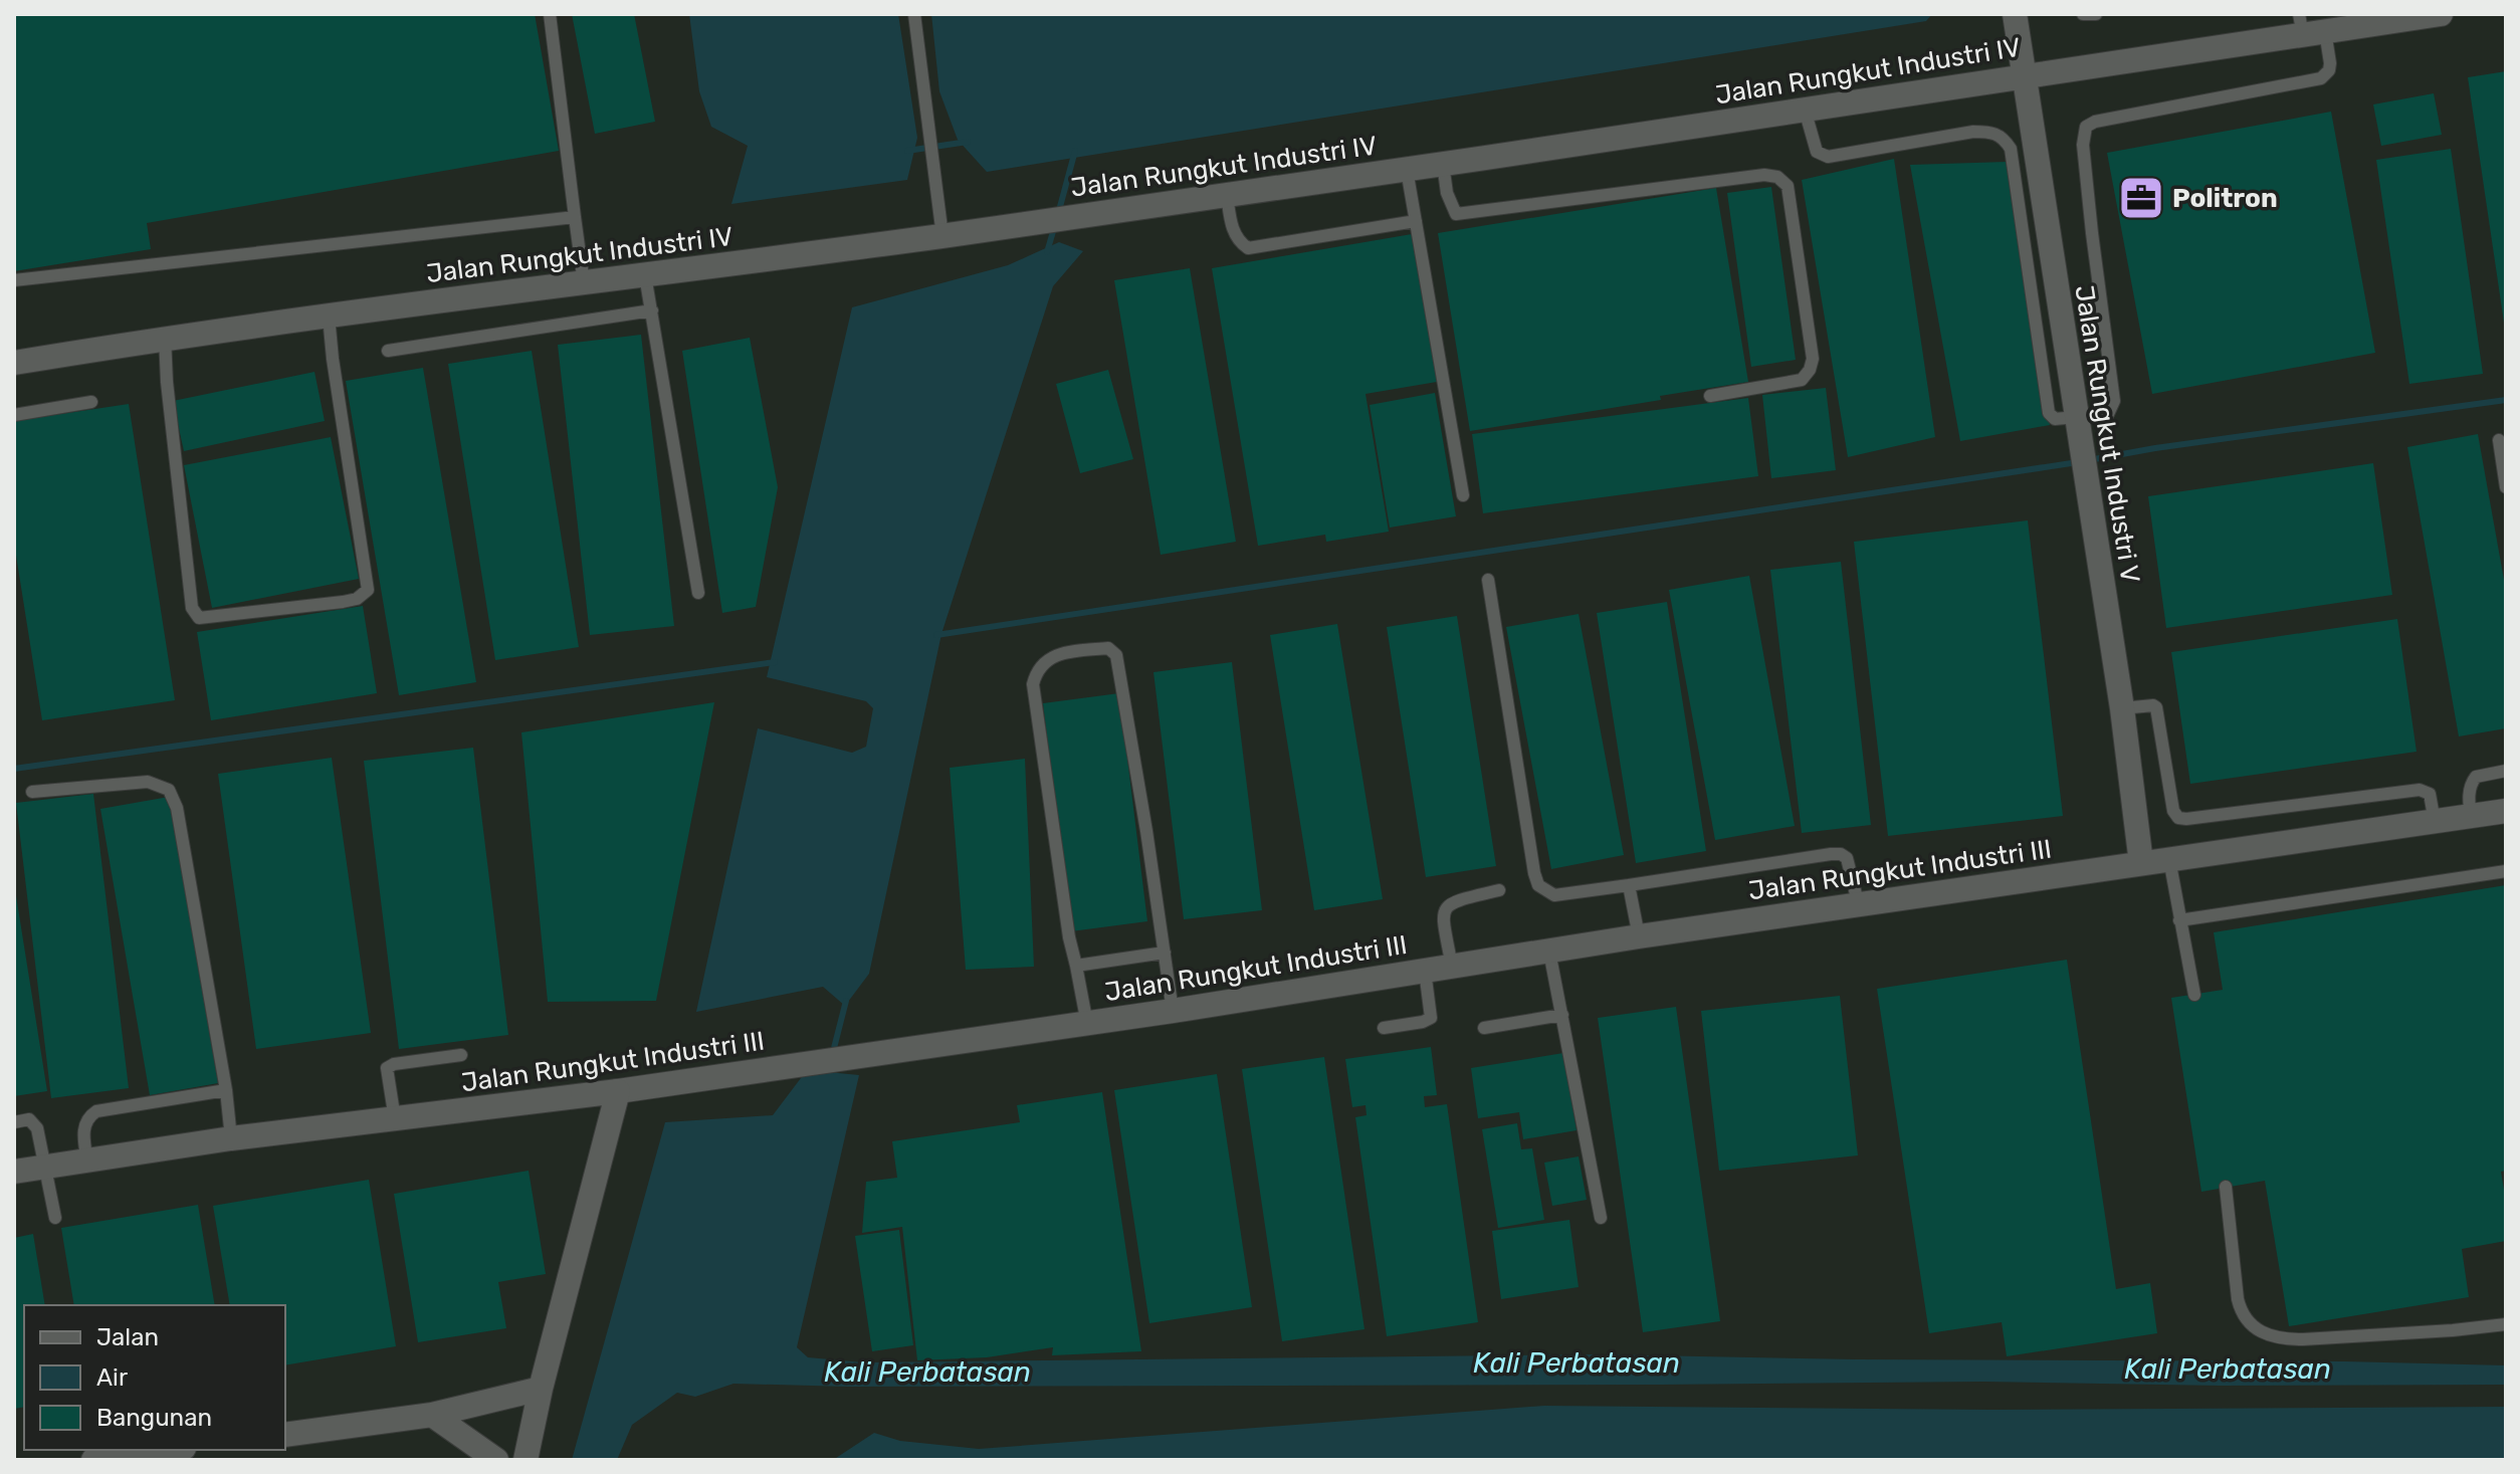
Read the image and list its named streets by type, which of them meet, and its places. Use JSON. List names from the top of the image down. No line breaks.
{"streets":{"street":["Jalan Rungkut Industri IV","Jalan Rungkut Industri V","Jalan Rungkut Industri III"]},"crossings":[["Jalan Rungkut Industri IV","Jalan Rungkut Industri V"],["Jalan Rungkut Industri V","Jalan Rungkut Industri III"]],"water":["Kali Perbatasan"],"places":{"office":["Politron"]},"legend":["Jalan","Air","Bangunan"]}
